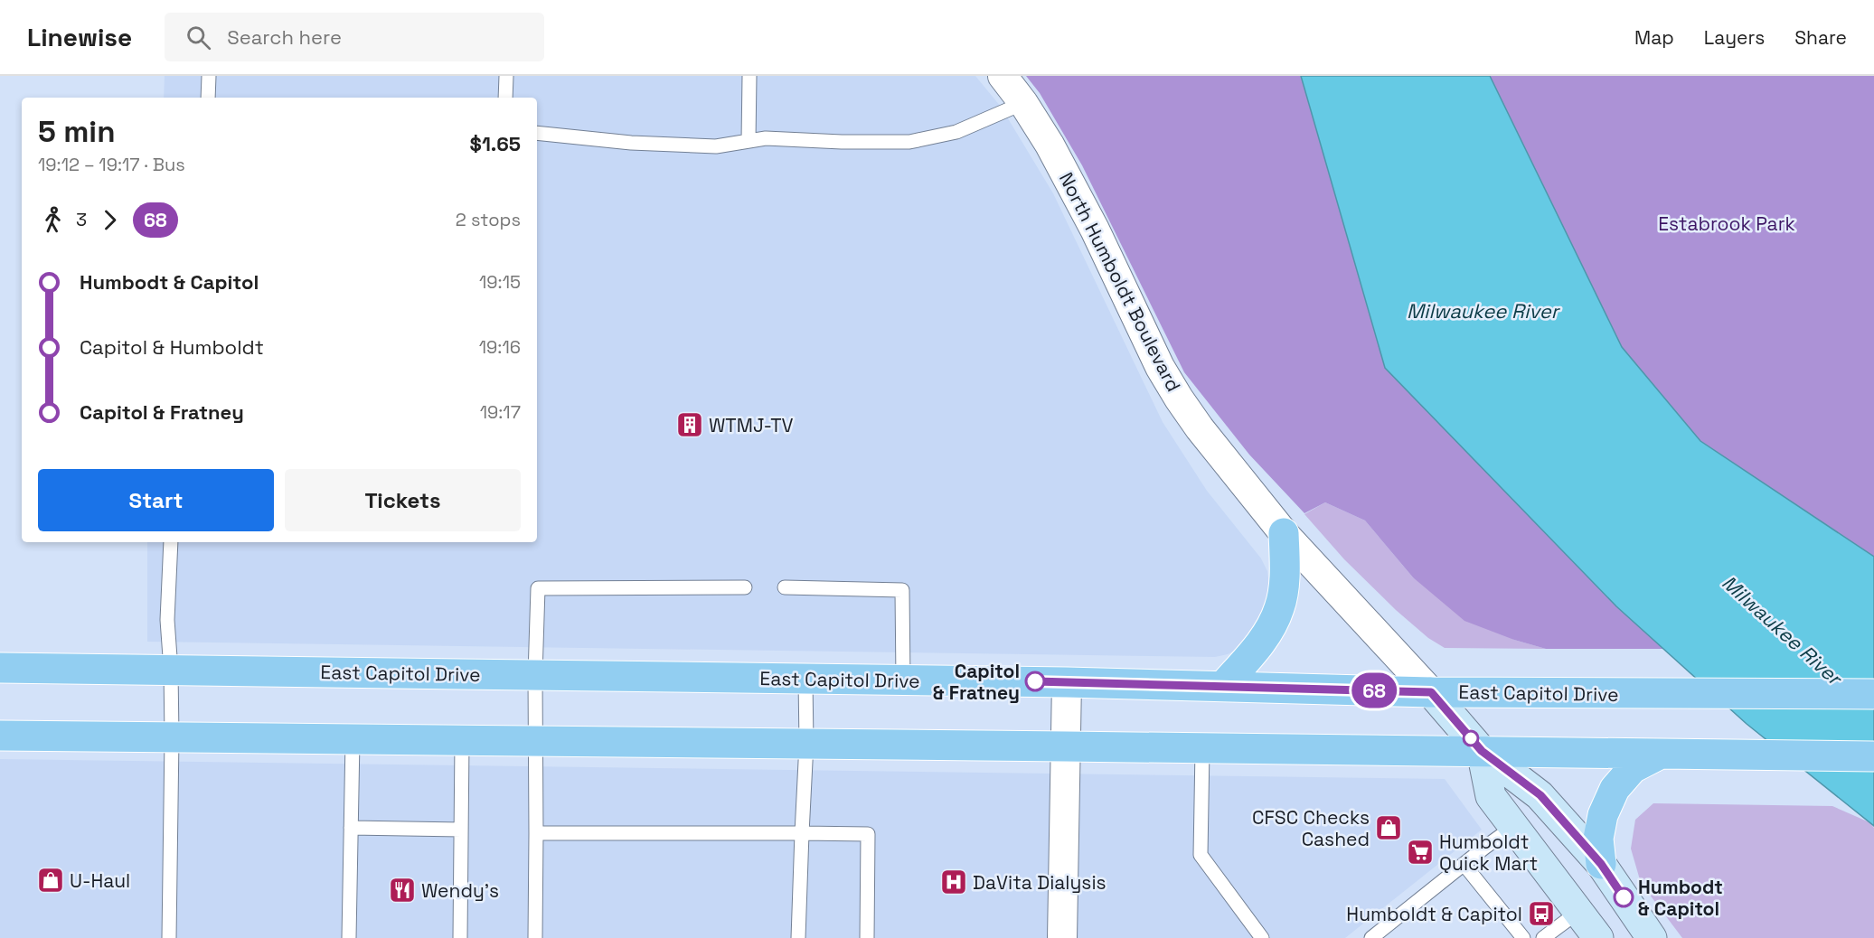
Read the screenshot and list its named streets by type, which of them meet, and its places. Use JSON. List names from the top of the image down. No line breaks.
{"streets":{"main road":["North Humboldt Boulevard","East Capitol Drive"]},"crossings":[["North Humboldt Boulevard","East Capitol Drive"]],"water":["Milwaukee River"],"parks":["Estabrook Park"],"places":{"building":["WTMJ-TV"],"other":["Capitol & Fratney","Humbodt & Capitol"],"shop":["CFSC Checks Cashed","U-Haul"],"supermarket":["Humboldt Quick Mart"],"hospital":["DaVita Dialysis"],"restaurant":["Wendy's"],"bus stop":["Humboldt & Capitol"]},"lines":["bus line 68"],"page":{"header":"Linewise","search":"Search here","nav":["Map","Layers","Share"],"on_map":"68","heading":["5 min","19:12 – 19:17 · Bus","$1.65"],"legs":["3","68","2 stops"],"list":[{"name":"Humbodt & Capitol","value":"19:15"},{"name":"Capitol & Humboldt","value":"19:16"},{"name":"Capitol & Fratney","value":"19:17"}],"buttons":["Start","Tickets"]}}
